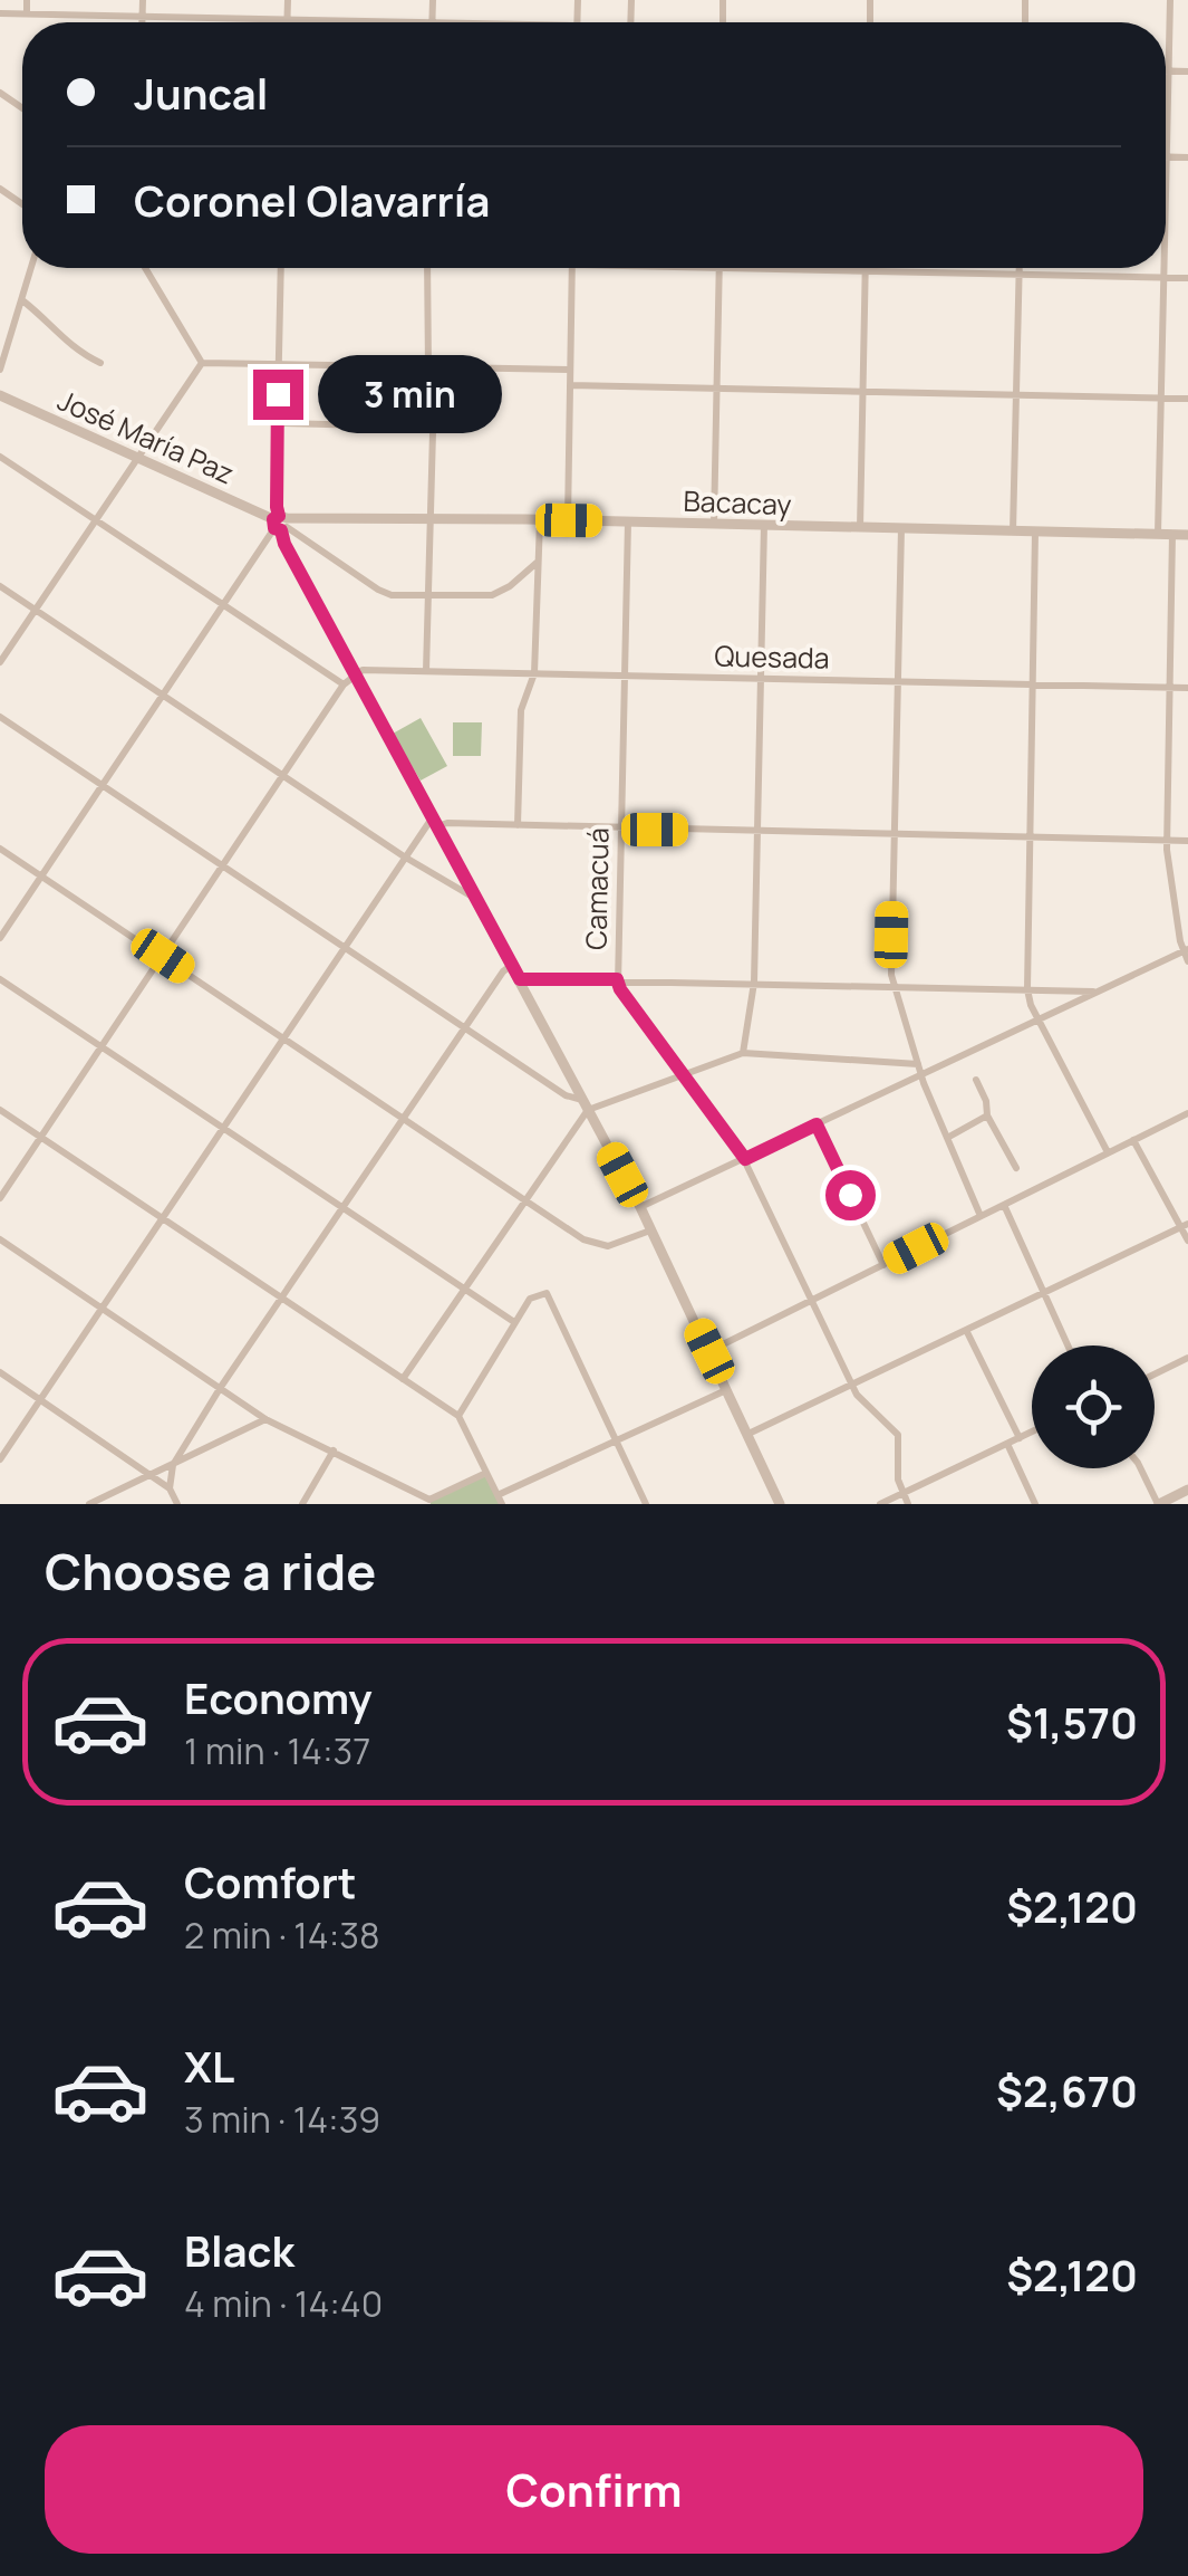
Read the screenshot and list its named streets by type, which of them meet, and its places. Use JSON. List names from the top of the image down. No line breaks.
{"streets":{"street":["José María Paz","Bacacay","Quesada","Camacuá"]},"crossings":[["José María Paz","Bacacay"],["Bacacay","Camacuá"],["Quesada","Camacuá"]],"page":{"banner":["Juncal","Coronel Olavarría"],"bubble":"3 min","heading":"Choose a ride","list":[{"name":"Economy","note":"1 min · 14:37","value":"$1,570"},{"name":"Comfort","note":"2 min · 14:38","value":"$2,120"},{"name":"XL","note":"3 min · 14:39","value":"$2,670"},{"name":"Black","note":"4 min · 14:40","value":"$2,120"}],"buttons":"Confirm"}}
